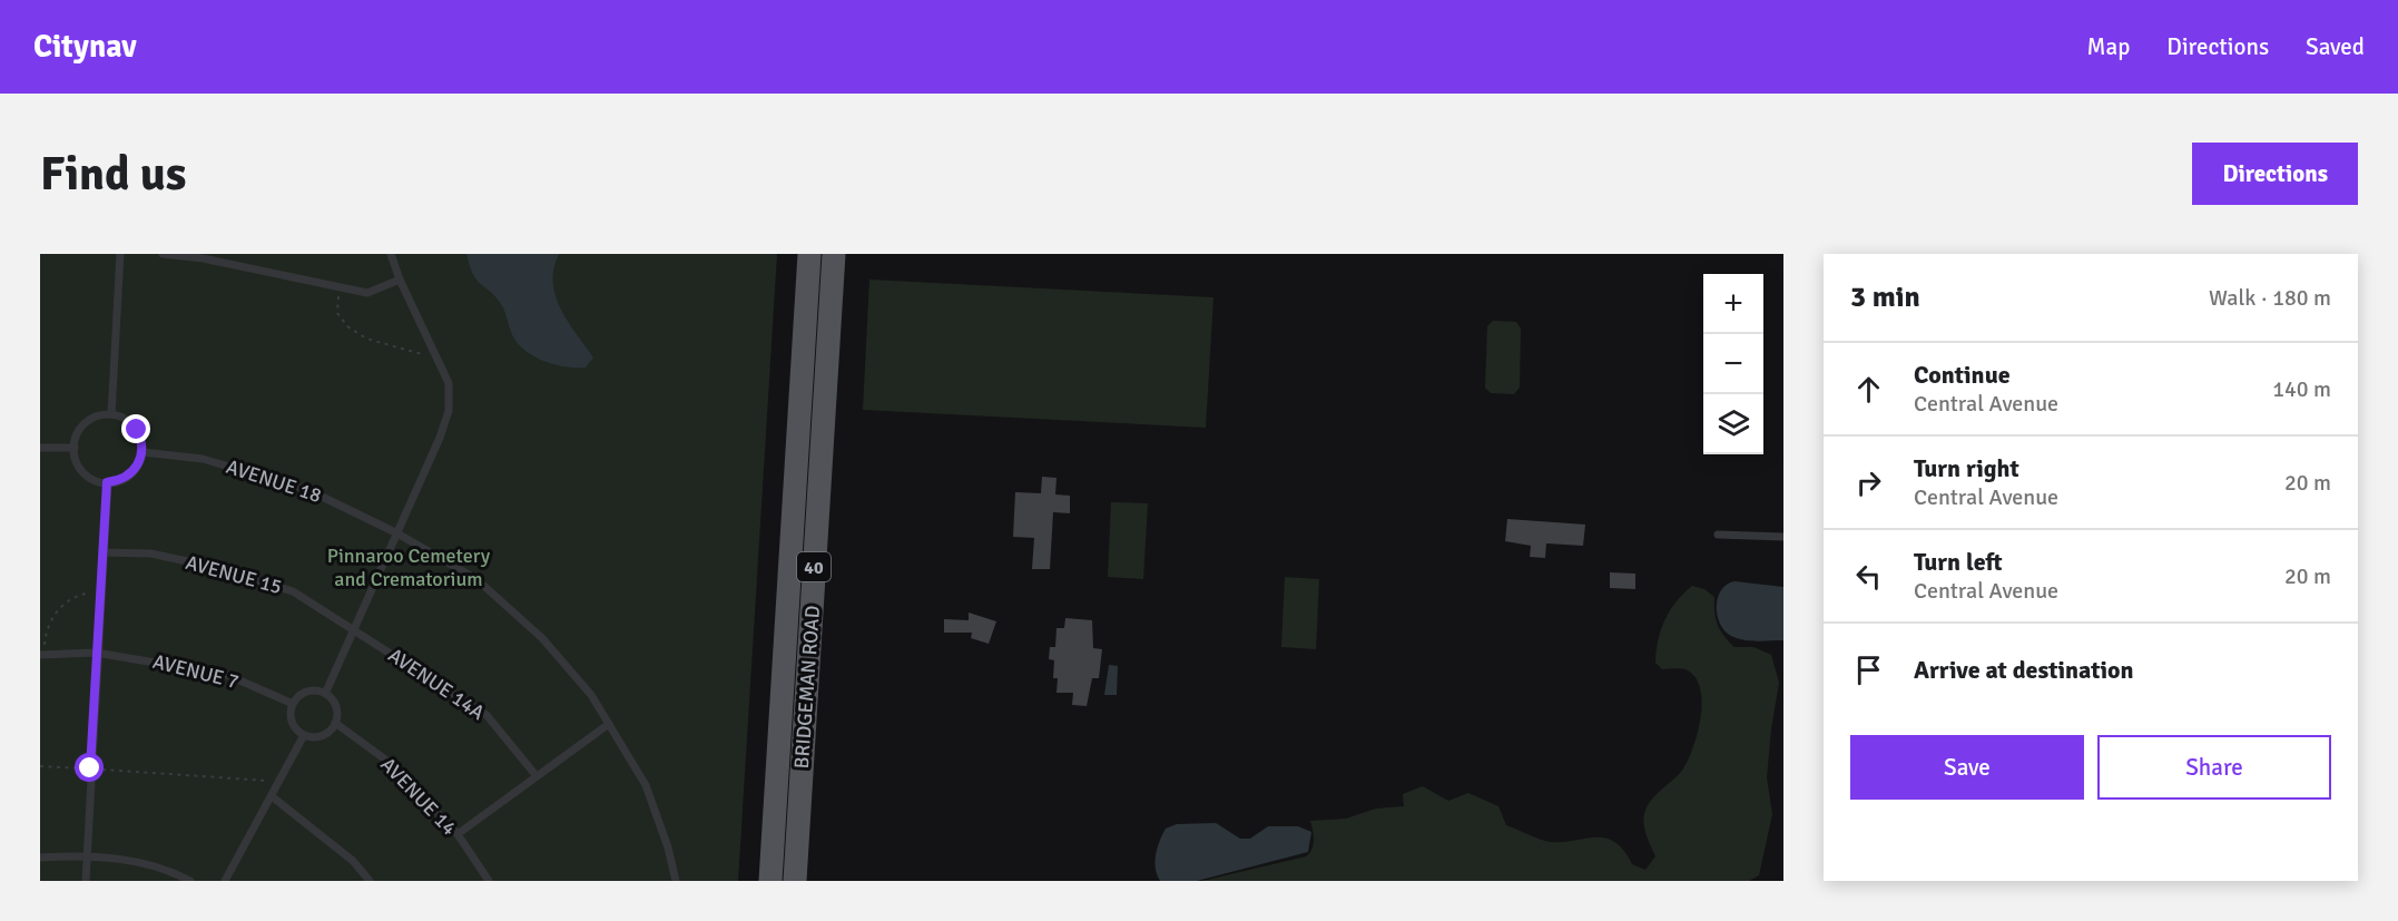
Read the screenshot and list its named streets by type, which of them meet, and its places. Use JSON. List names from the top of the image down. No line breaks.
{"streets":{"main road":["40","BRIDGEMAN ROAD"],"lane":["AVENUE 18","AVENUE 15","AVENUE 7","AVENUE 14A","AVENUE 14"]},"crossings":[["AVENUE 15","AVENUE 14A"],["AVENUE 7","AVENUE 14"]],"parks":["Pinnaroo Cemetery and Crematorium"],"page":{"header":"Citynav","nav":["Map","Directions","Saved"],"buttons":["Directions",["Save","Share"]],"title":"Find us","heading":["3 min","Walk · 180 m"],"map_buttons":["+","−"],"list":[["Continue","Central Avenue","140 m"],["Turn right","Central Avenue","20 m"],["Turn left","Central Avenue","20 m"],"Arrive at destination"]}}
